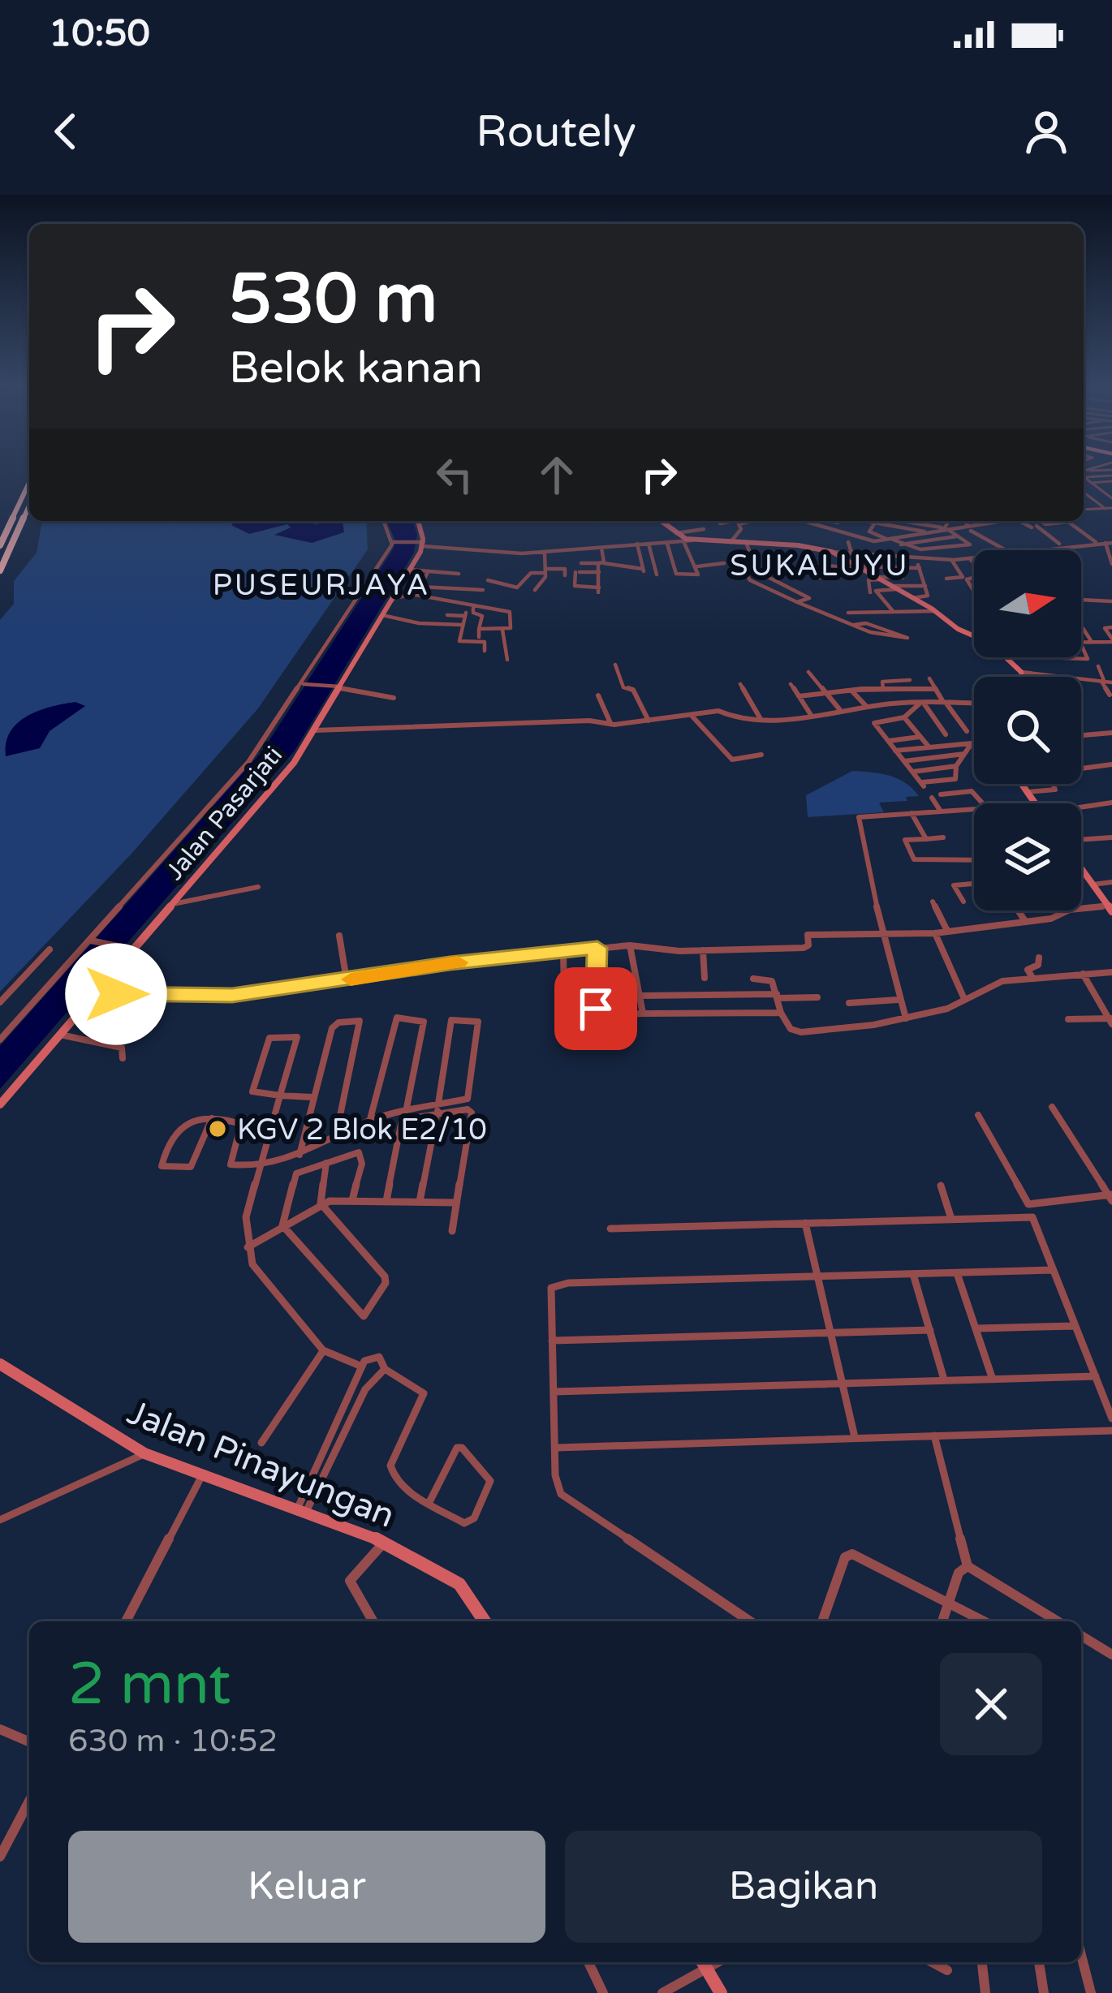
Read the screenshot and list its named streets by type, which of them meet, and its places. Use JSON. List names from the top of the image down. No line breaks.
{"streets":{"main road":["Jalan Pasarjati","Jalan Pinayungan"]},"districts":["SUKALUYU","PUSEURJAYA"],"places":["KGV 2 Blok E2/10"],"north":"right","page":{"status":"10:50","header":"Routely","turn":["530 m","Belok kanan"],"heading":["2 mnt","630 m · 10:52"],"buttons":["Keluar","Bagikan"]}}
